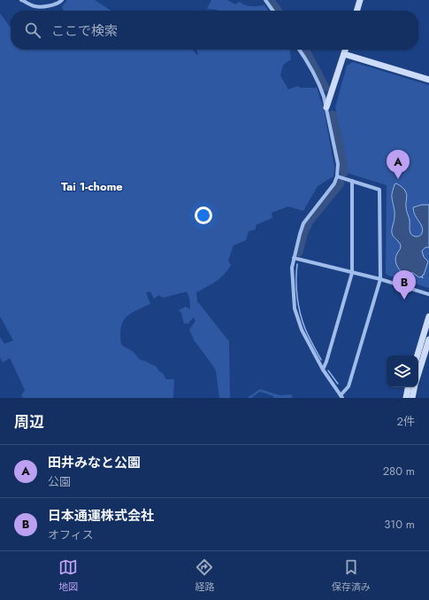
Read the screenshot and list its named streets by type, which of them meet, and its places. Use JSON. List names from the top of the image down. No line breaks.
{"districts":["Tai 1-chome"],"page":{"search":"ここで検索","pins":["A","B"],"heading":["周辺","2件"],"list":[{"mark":"A","name":"田井みなと公園","note":"公園","value":"280 m"},{"mark":"B","name":"日本通運株式会社","note":"オフィス","value":"310 m"}],"nav":["地図","経路","保存済み"]}}
